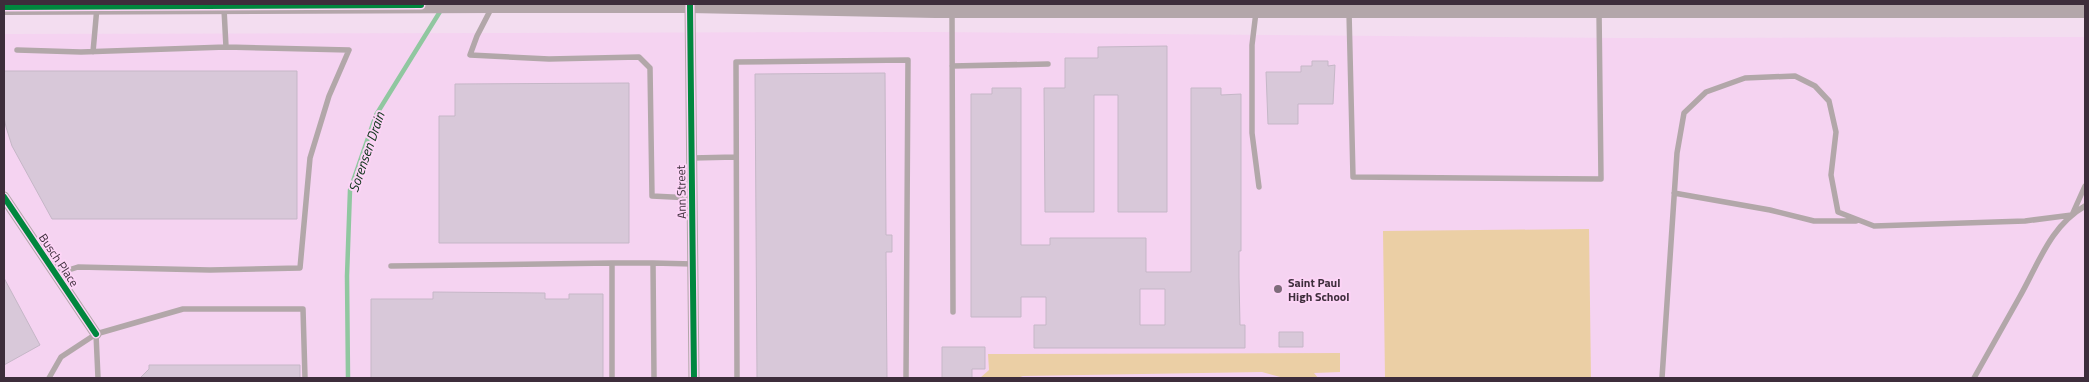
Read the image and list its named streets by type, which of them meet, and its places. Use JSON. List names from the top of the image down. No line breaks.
{"streets":{"street":["Ann Street","Busch Place"]},"water":["Sorensen Drain"],"places":["Saint Paul High School"]}
